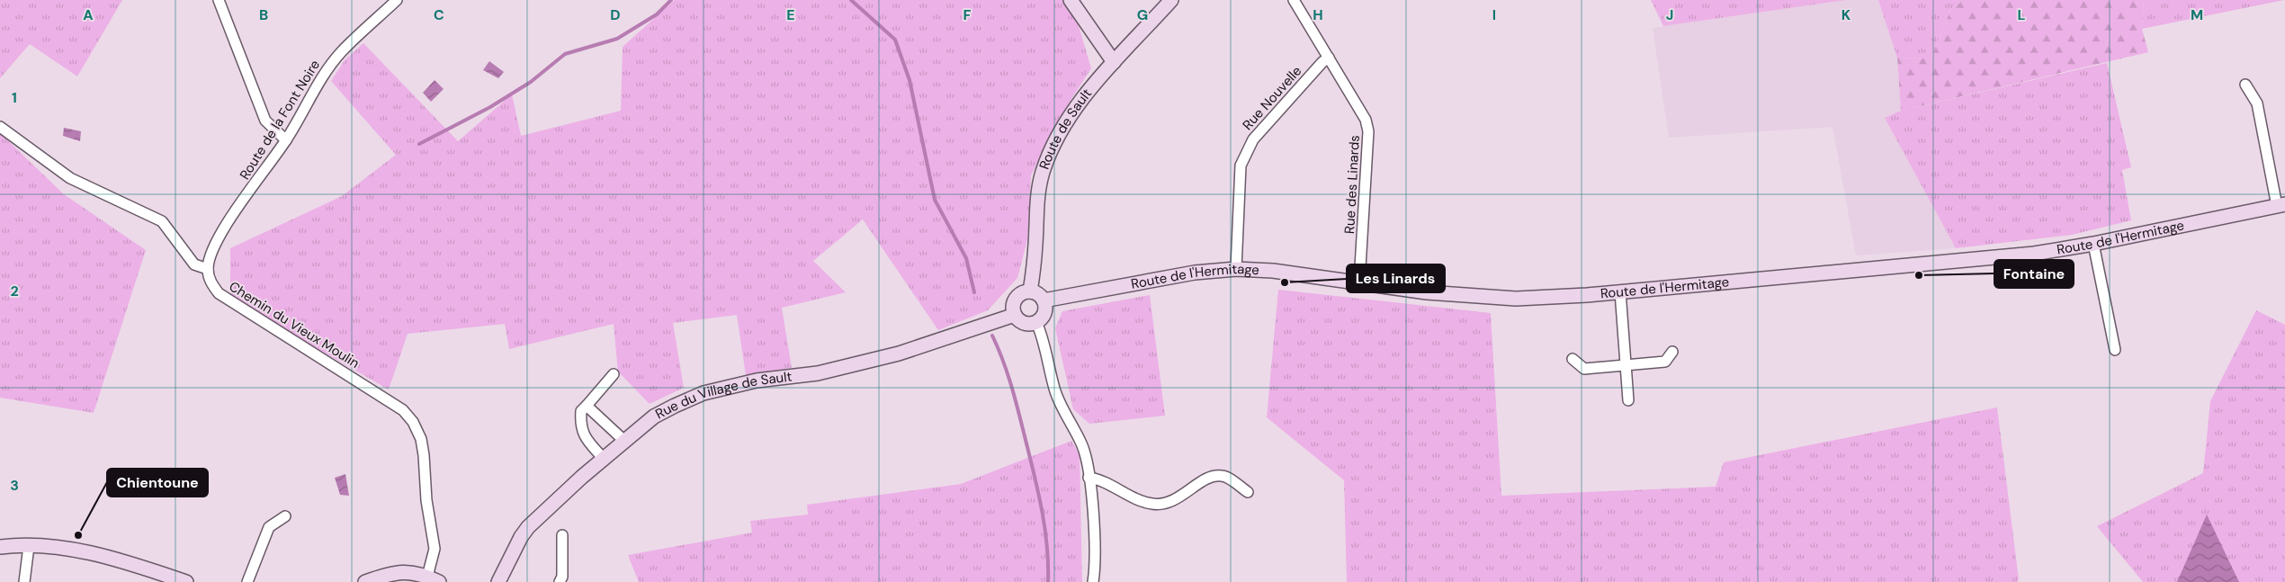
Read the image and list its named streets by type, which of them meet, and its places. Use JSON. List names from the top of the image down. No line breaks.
{"streets":{"street":["Rue Nouvelle","Route de la Font Noire","Route de Sault","Rue des Linards","Route de l'Hermitage","Chemin du Vieux Moulin","Rue du Village de Sault"]},"crossings":[["Rue Nouvelle","Rue des Linards"],["Rue Nouvelle","Route de l'Hermitage"],["Route de la Font Noire","Chemin du Vieux Moulin"],["Route de Sault","Route de l'Hermitage"],["Route de Sault","Rue du Village de Sault"],["Rue des Linards","Route de l'Hermitage"],["Route de l'Hermitage","Rue du Village de Sault"]],"places":["Fontaine","Les Linards","Chientoune"],"grid":{"columns":["A","B","C","D","E","F","G","H","I","J","K","L","M"],"rows":["1","2","3"]}}
